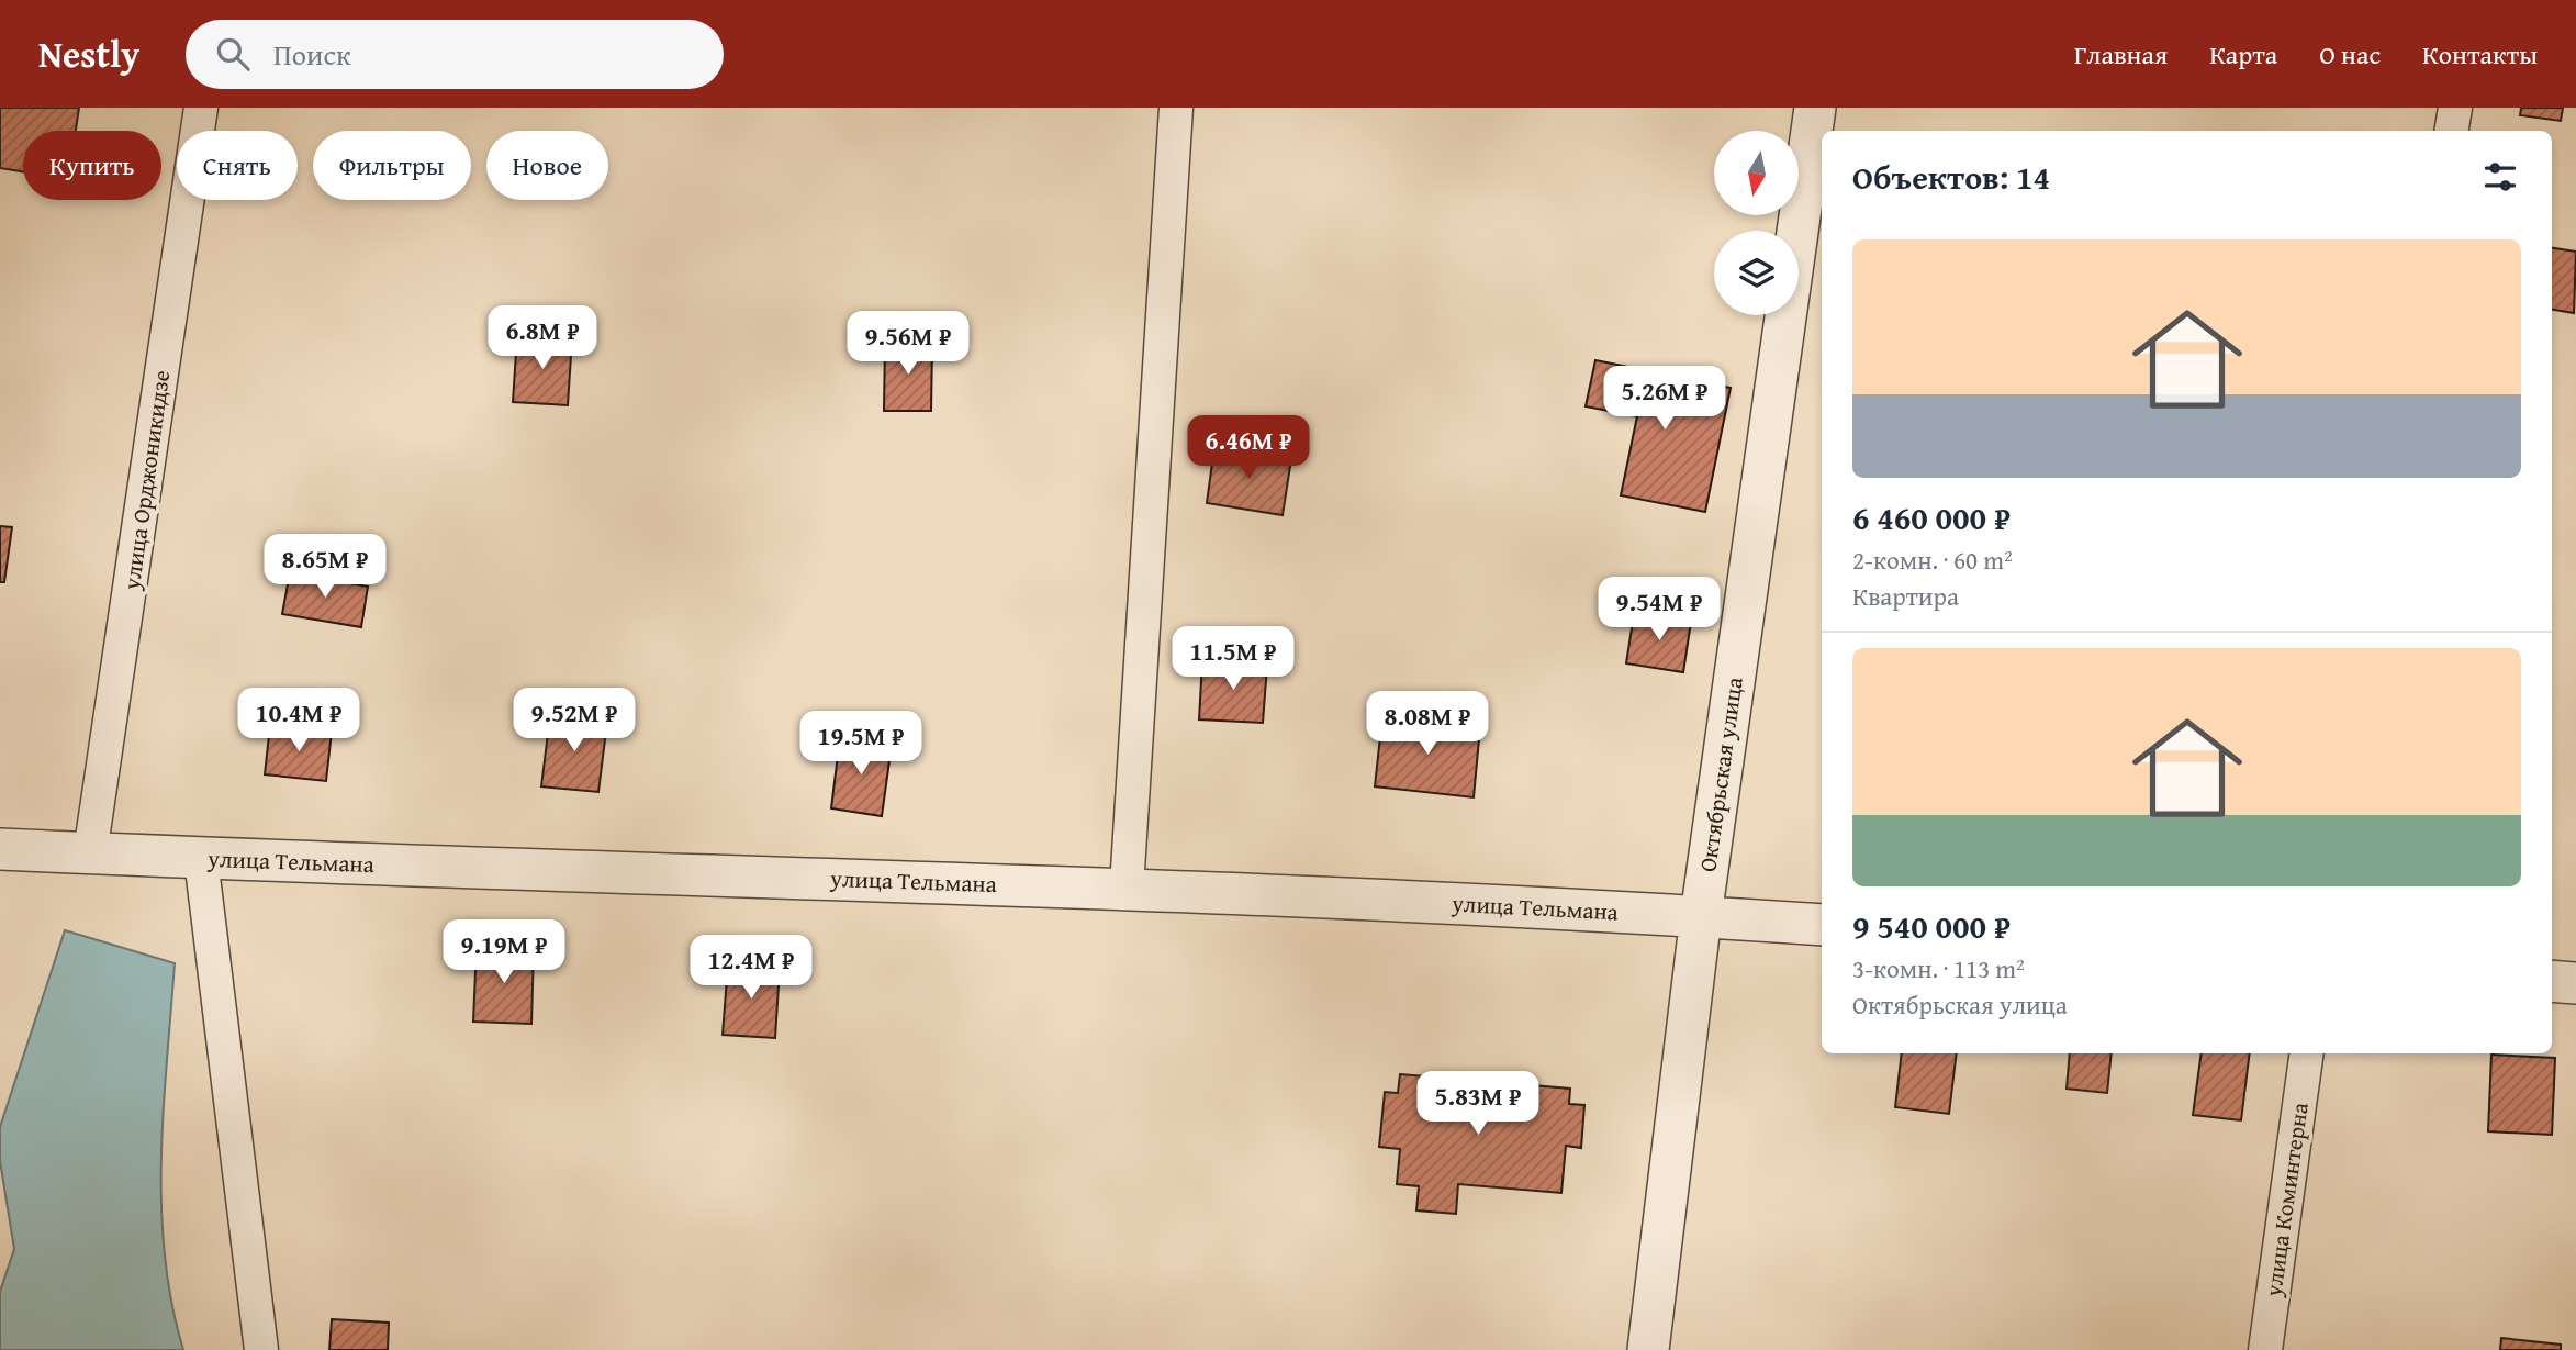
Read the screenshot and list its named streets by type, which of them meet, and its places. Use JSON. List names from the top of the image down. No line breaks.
{"streets":{"street":["улица Орджоникидзе","Октябрьская улица","улица Тельмана","улица Коминтерна"]},"crossings":[["улица Орджоникидзе","улица Тельмана"],["Октябрьская улица","улица Тельмана"]],"north":"bottom","page":{"header":"Nestly","search":"Поиск","nav":["Главная","Карта","О нас","Контакты"],"chip":["Купить","Снять","Фильтры","Новое"],"heading":"Объектов: 14","list":[{"name":"6 460 000 ₽","note":"2-комн. · 60 m² · Квартира"},{"name":"9 540 000 ₽","note":"3-комн. · 113 m² · Октябрьская улица"}],"price":["6.8M ₽","9.56M ₽","5.26M ₽","6.46M ₽","8.65M ₽","9.54M ₽","11.5M ₽","10.4M ₽","9.52M ₽","8.08M ₽","19.5M ₽","9.19M ₽","12.4M ₽","5.83M ₽"]}}
